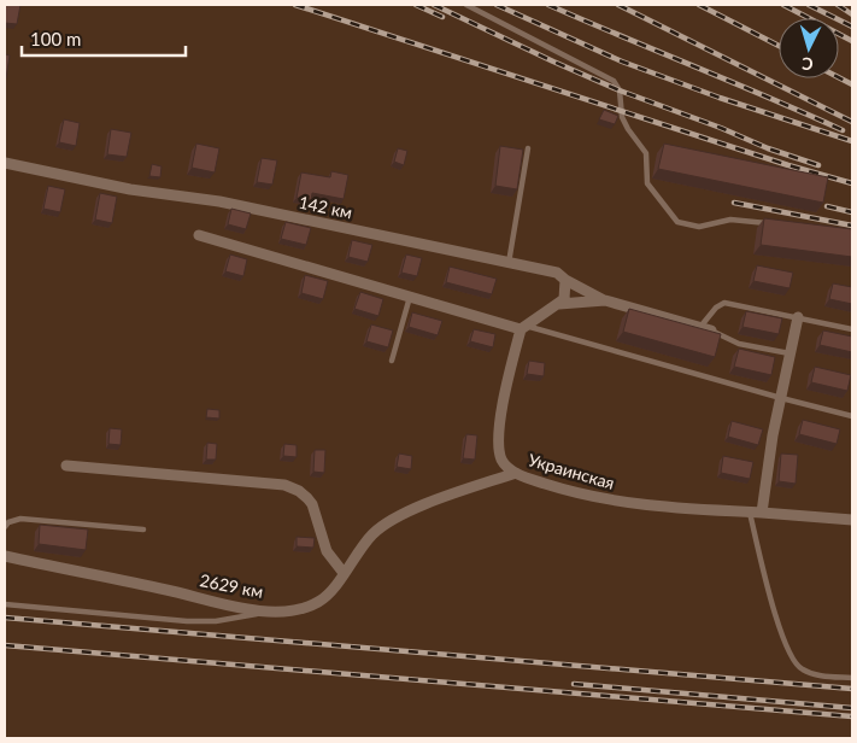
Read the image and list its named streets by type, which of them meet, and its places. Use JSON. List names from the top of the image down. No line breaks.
{"streets":{"street":["142 км","Украинская","2629 км"]},"crossings":[["Украинская","2629 км"]],"scale_bar":"100 m","north":"bottom"}
